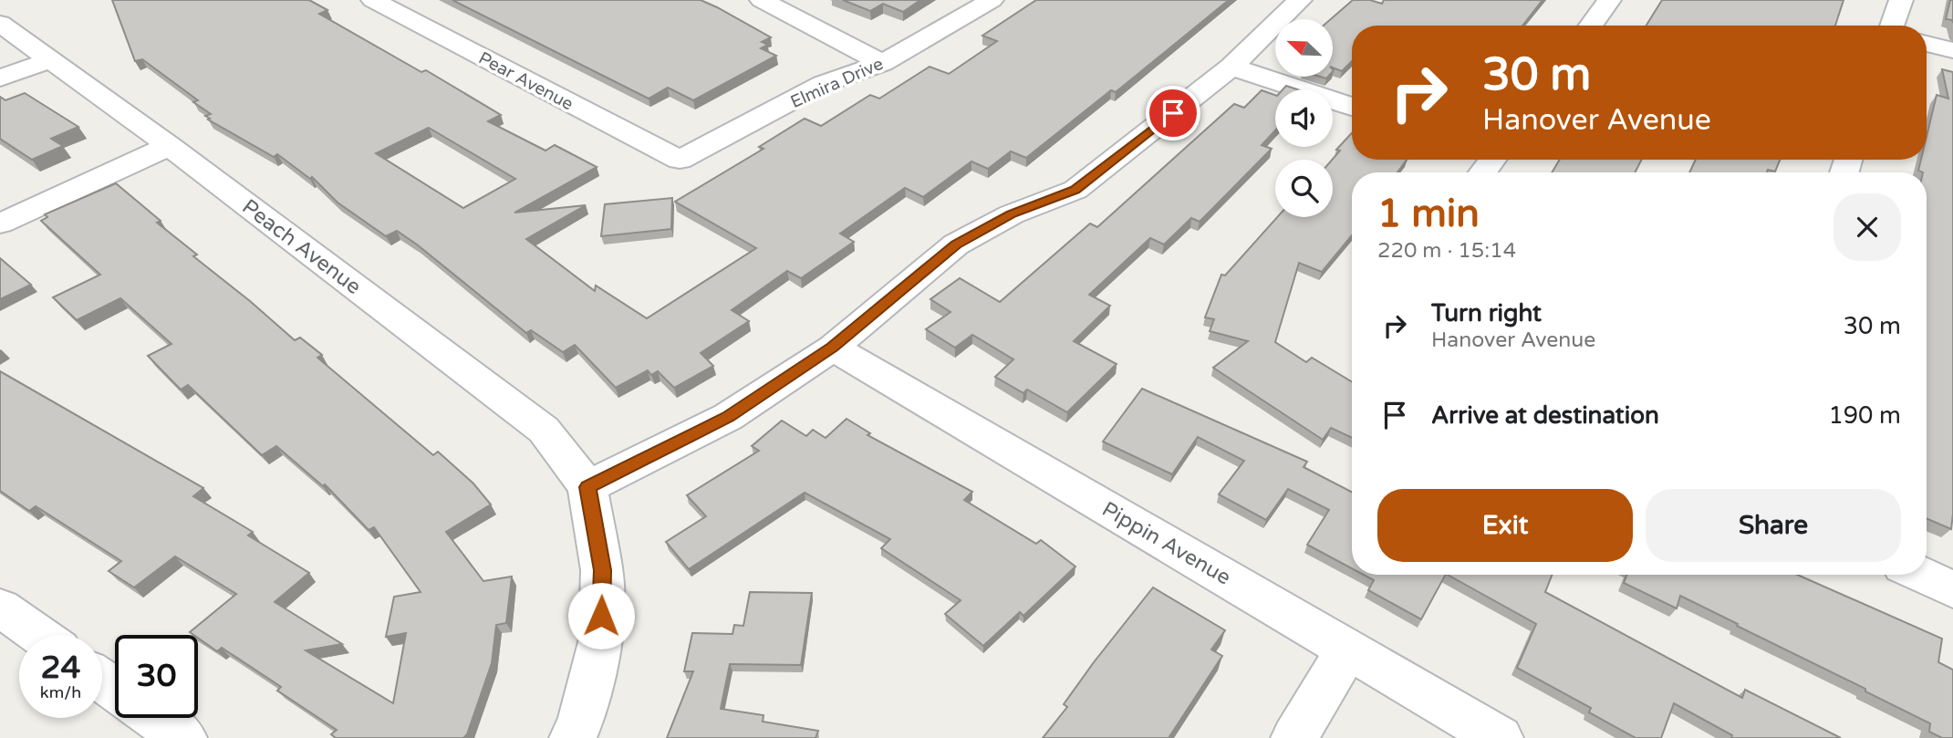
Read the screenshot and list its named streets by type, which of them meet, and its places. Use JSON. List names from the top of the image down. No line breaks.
{"streets":{"street":["Pear Avenue","Elmira Drive","Peach Avenue","Pippin Avenue"]},"crossings":[["Pear Avenue","Elmira Drive"]],"north":"top left","page":{"turn":["30 m","Hanover Avenue"],"heading":["1 min","220 m · 15:14"],"list":[{"name":"Turn right","note":"Hanover Avenue","value":"30 m"},{"name":"Arrive at destination","value":"190 m"}],"buttons":["Exit","Share"],"speed":"24 km/h","limit":"30"}}
